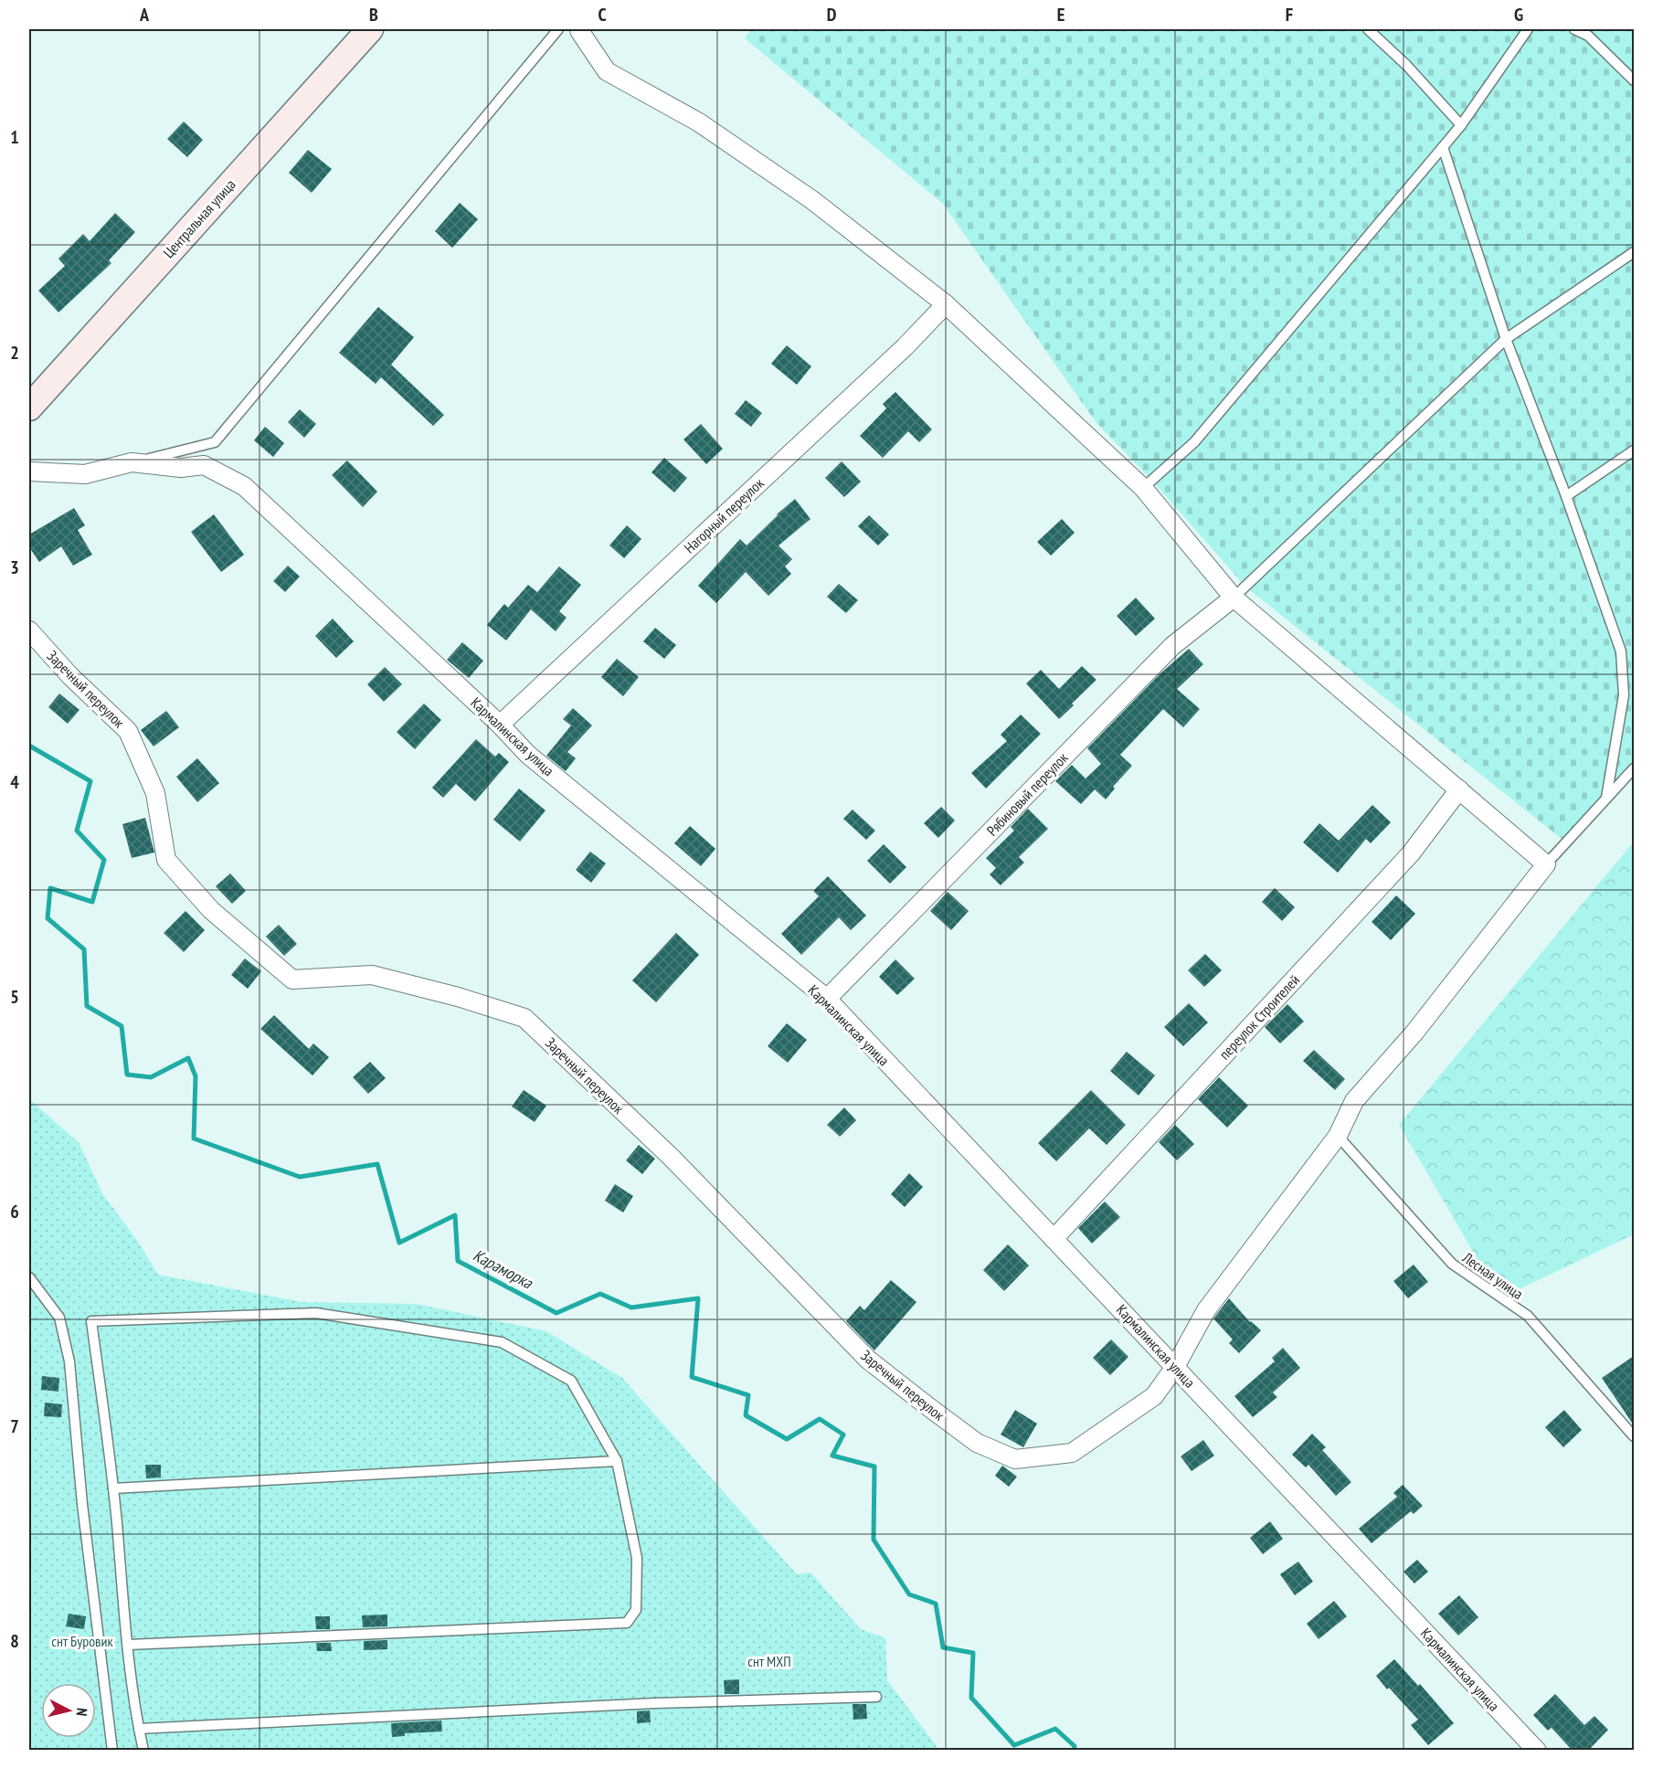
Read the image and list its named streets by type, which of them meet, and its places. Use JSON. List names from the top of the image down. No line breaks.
{"streets":{"street":["Центральная улица","Нагорный переулок","Заречный переулок","Кармалинская улица","Рябиновый переулок","переулок Строителей"],"lane":["Лесная улица"]},"crossings":[["Нагорный переулок","Кармалинская улица"],["Заречный переулок","Кармалинская улица"],["Заречный переулок","Лесная улица"],["Кармалинская улица","Рябиновый переулок"],["Кармалинская улица","переулок Строителей"]],"water":["Караморка"],"parks":["снт Буровик","снт МХП"],"north":"right","grid":{"columns":["A","B","C","D","E","F","G"],"rows":["1","2","3","4","5","6","7","8"]}}
